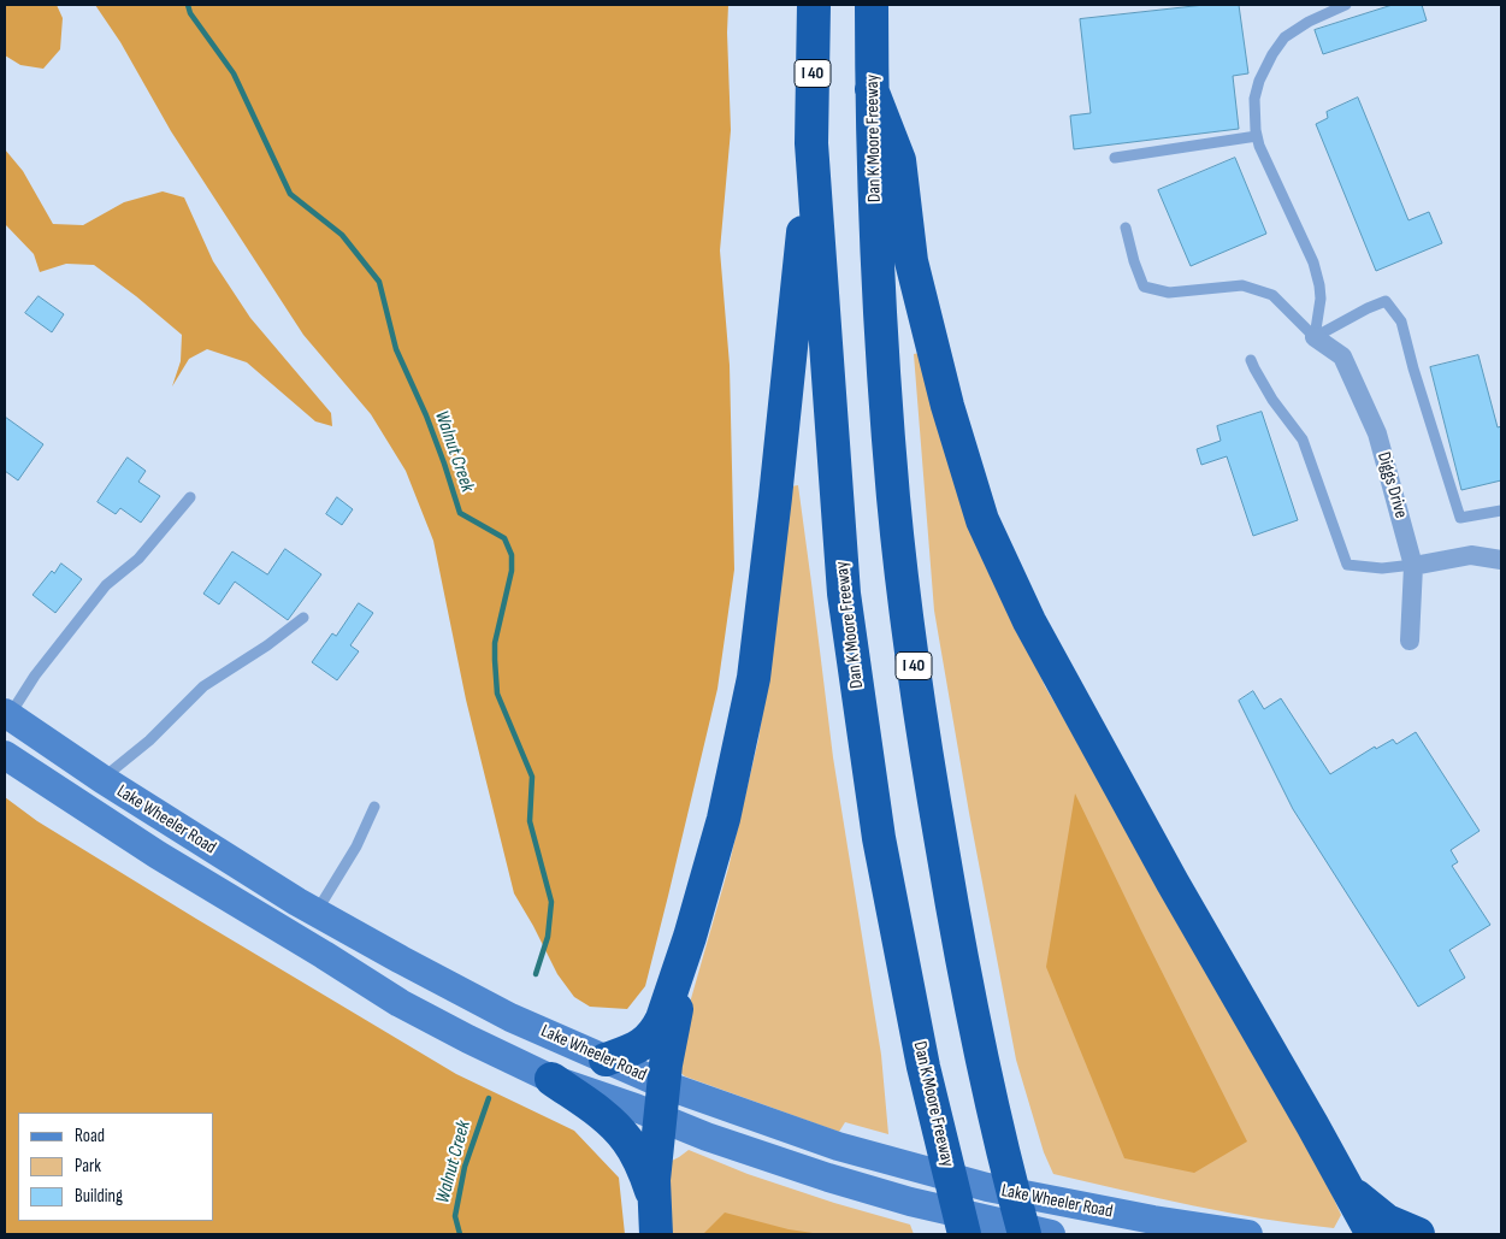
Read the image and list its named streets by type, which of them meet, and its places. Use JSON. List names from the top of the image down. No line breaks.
{"streets":{"highway":["I 40","Dan K Moore Freeway"],"main road":["Lake Wheeler Road"],"street":["Diggs Drive"]},"water":["Walnut Creek"],"legend":["Road","Park","Building"]}
